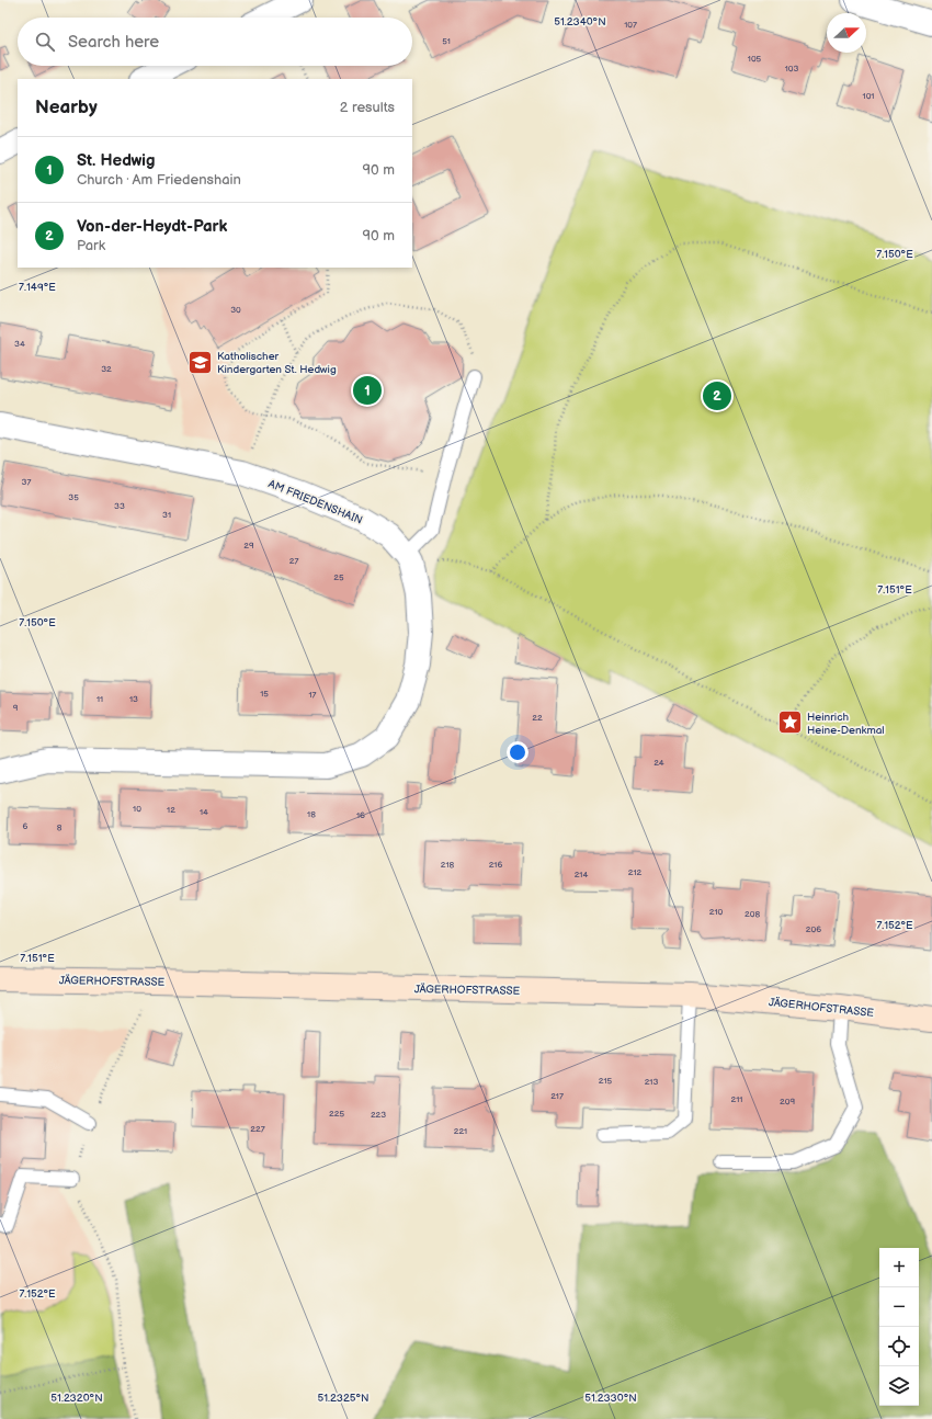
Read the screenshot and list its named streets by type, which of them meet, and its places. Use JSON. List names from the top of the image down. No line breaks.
{"streets":{"main road":["JÄGERHOFSTRASSE"],"street":["AM FRIEDENSHAIN"]},"places":{"school or university":["Katholischer Kindergarten St. Hedwig"],"place":["Heinrich Heine-Denkmal"]},"house_numbers":["107","51","105","103","101","30","34","32","37","35","33","31","29","27","25","15","17","11","13","9","22","24","10","12","14","18","16","6","8","218","216","212","214","210","208","206","215","213","217","211","209","225","223","227","221"],"north":"right","page":{"search":"Search here","heading":["Nearby","2 results"],"list":[{"mark":"1","name":"St. Hedwig","note":"Church · Am Friedenshain","value":"90 m"},{"mark":"2","name":"Von-der-Heydt-Park","note":"Park","value":"90 m"}],"pins":["1","2"],"map_buttons":["+","−"]},"coordinates":["51.2340°N","7.150°E","7.149°E","7.151°E","7.152°E","51.2320°N","51.2325°N","51.2330°N"]}
